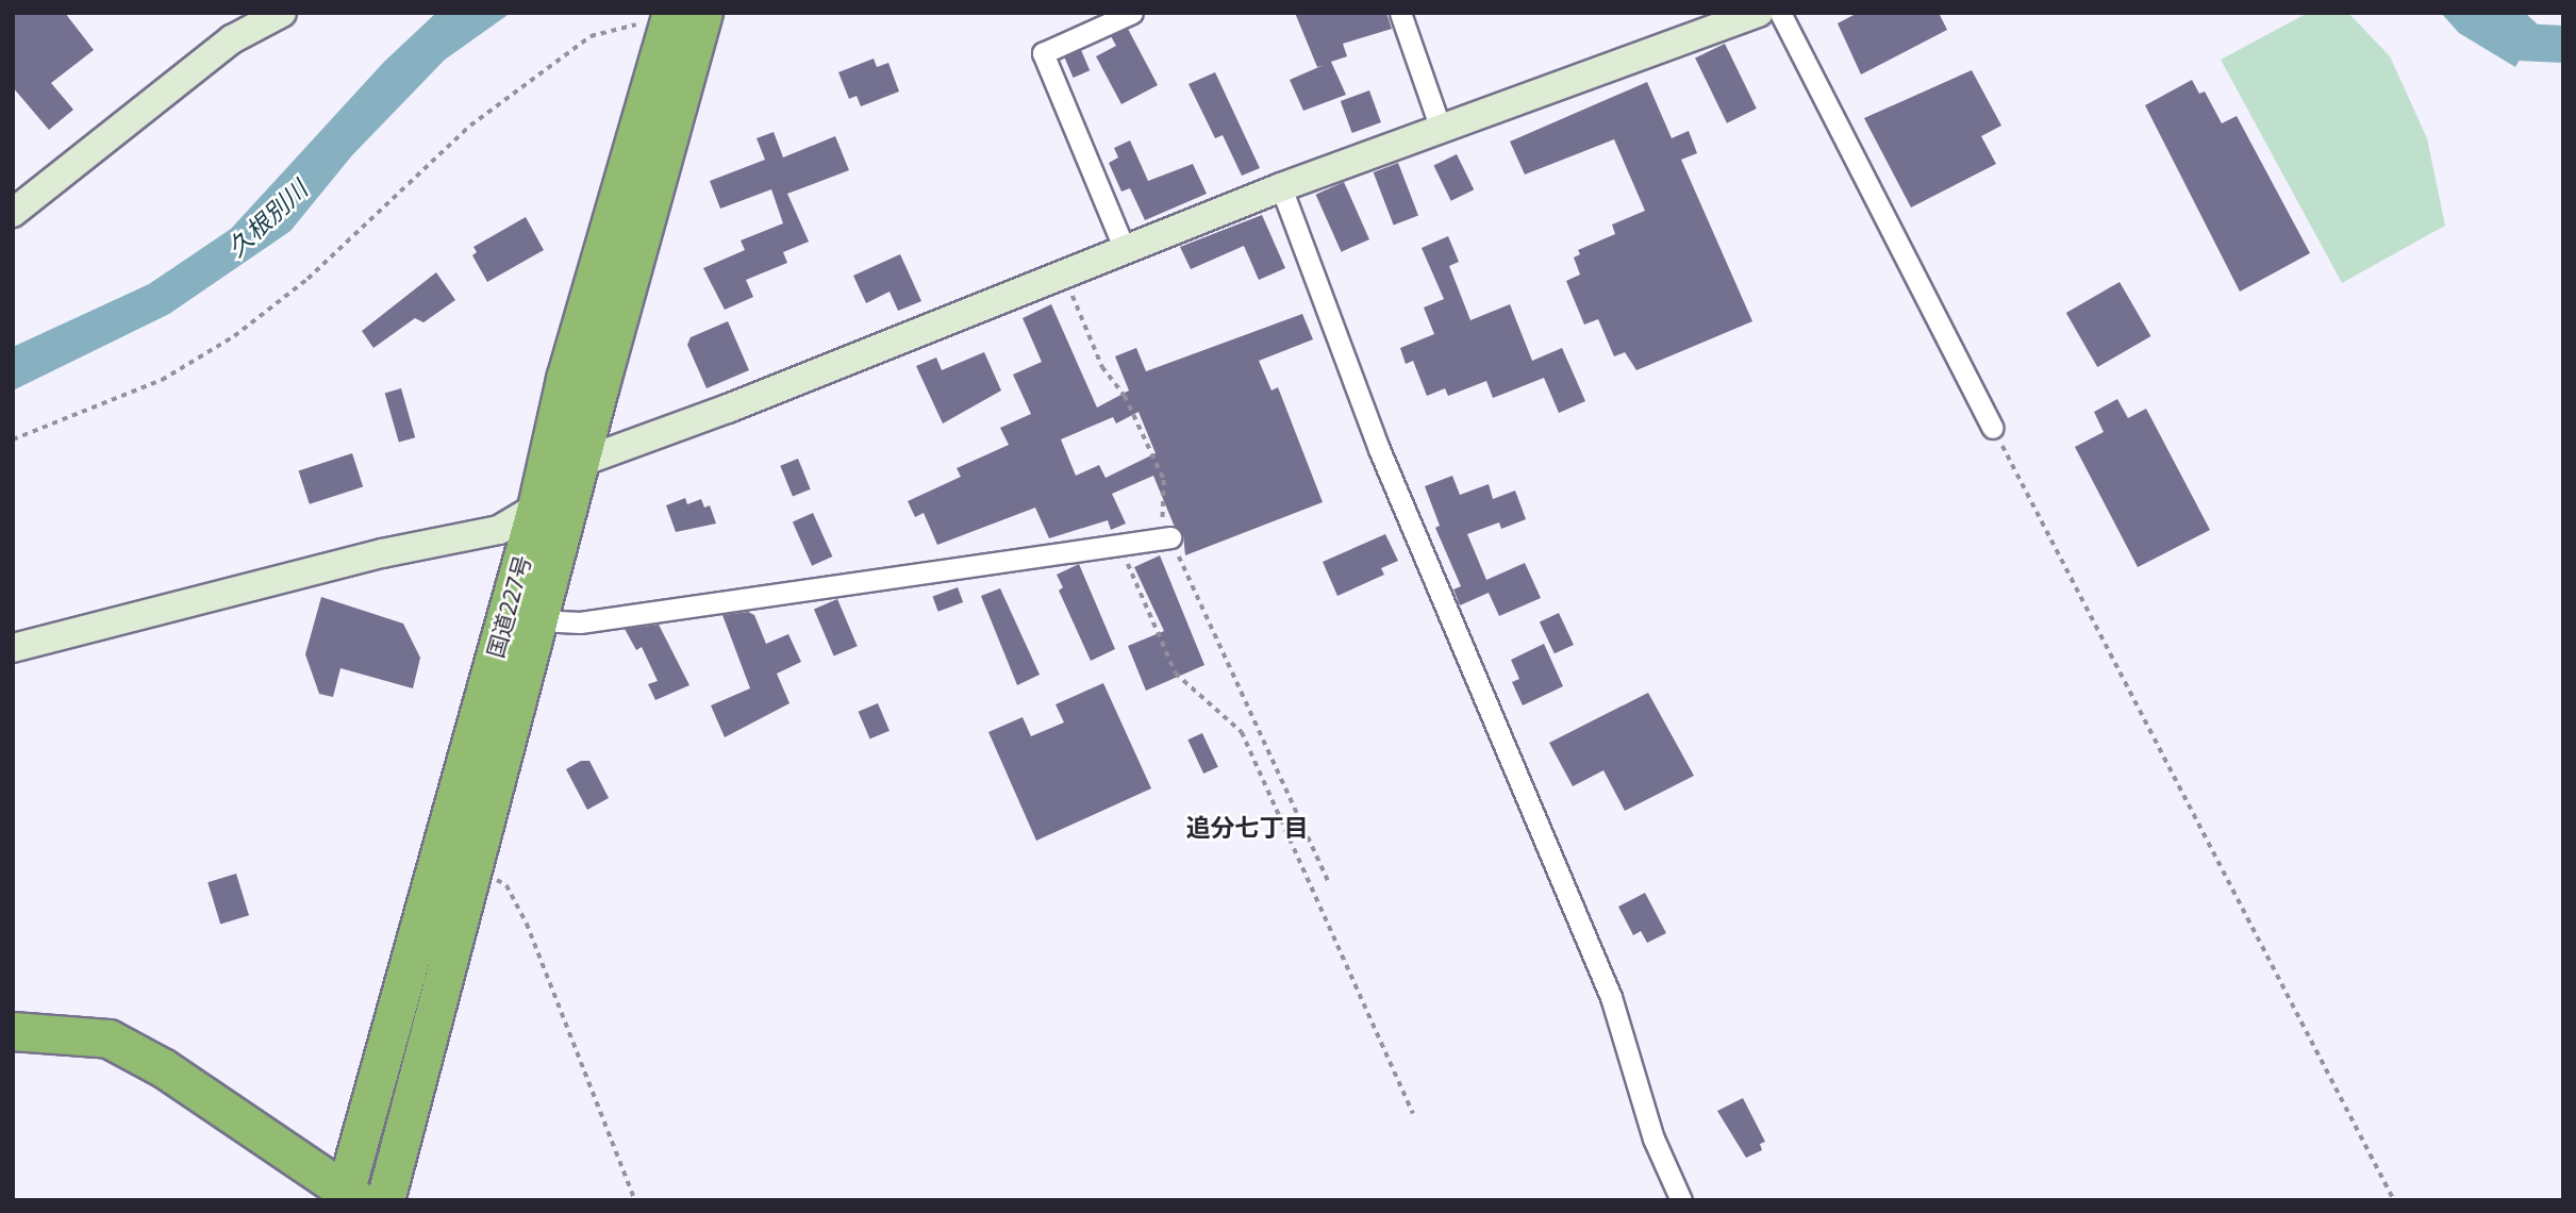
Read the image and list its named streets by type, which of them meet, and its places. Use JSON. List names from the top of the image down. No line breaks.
{"streets":{"highway":["国道227号"]},"districts":["追分七丁目"],"water":["久根別川"]}
